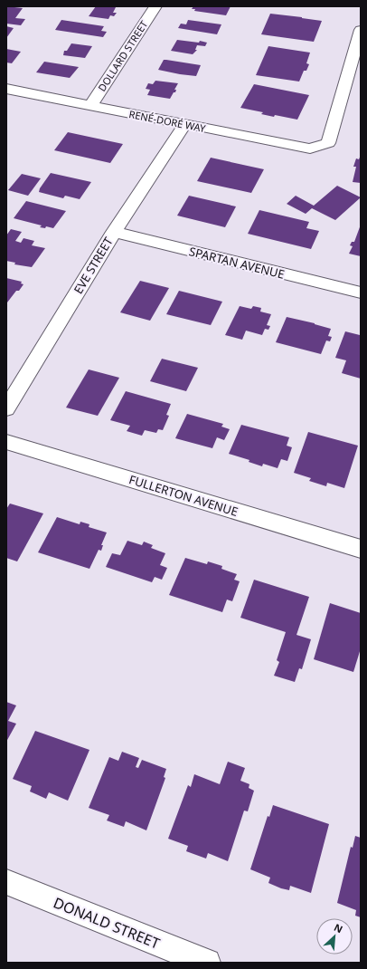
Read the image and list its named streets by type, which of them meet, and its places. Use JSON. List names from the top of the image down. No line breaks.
{"streets":{"street":["DOLLARD STREET","RENÉ-DORÉ WAY","SPARTAN AVENUE","EVE STREET","FULLERTON AVENUE","DONALD STREET"]},"crossings":[["DOLLARD STREET","RENÉ-DORÉ WAY"],["RENÉ-DORÉ WAY","EVE STREET"],["SPARTAN AVENUE","EVE STREET"]],"north":"top right"}
